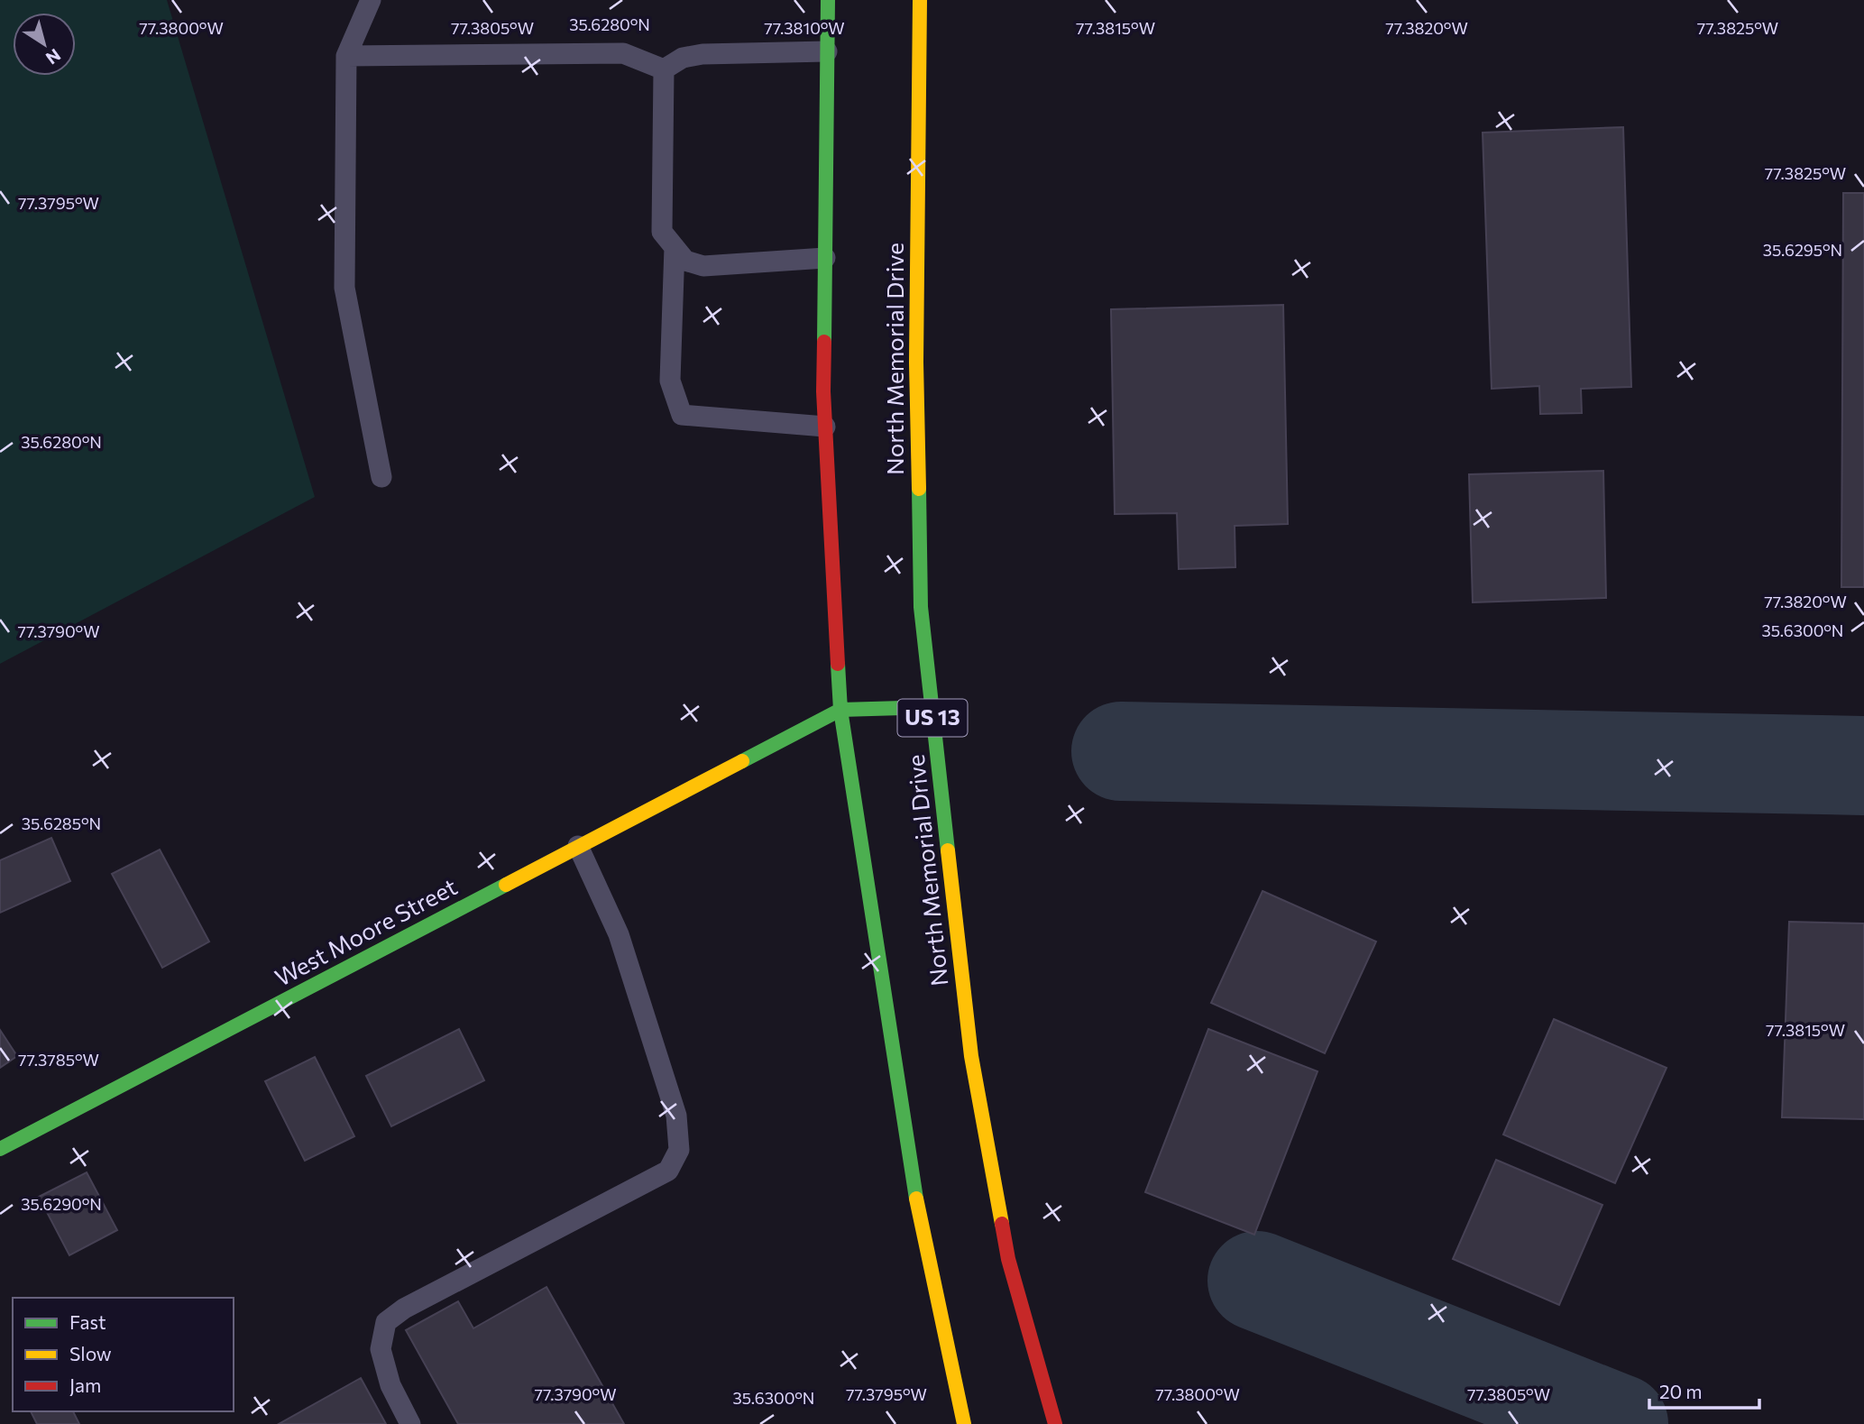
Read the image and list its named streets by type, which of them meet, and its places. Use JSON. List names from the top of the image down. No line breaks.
{"streets":{"main road":["North Memorial Drive","US 13","West Moore Street"]},"crossings":[["North Memorial Drive","West Moore Street"]],"legend":["Fast","Slow","Jam"],"scale_bar":"20 m","north":"bottom right","coordinates":["35.6280°N","77.3800°W","77.3805°W","77.3810°W","77.3815°W","77.3820°W","77.3825°W","77.3795°W","35.6295°N","35.6300°N","77.3790°W","35.6285°N","77.3785°W","35.6290°N"]}
